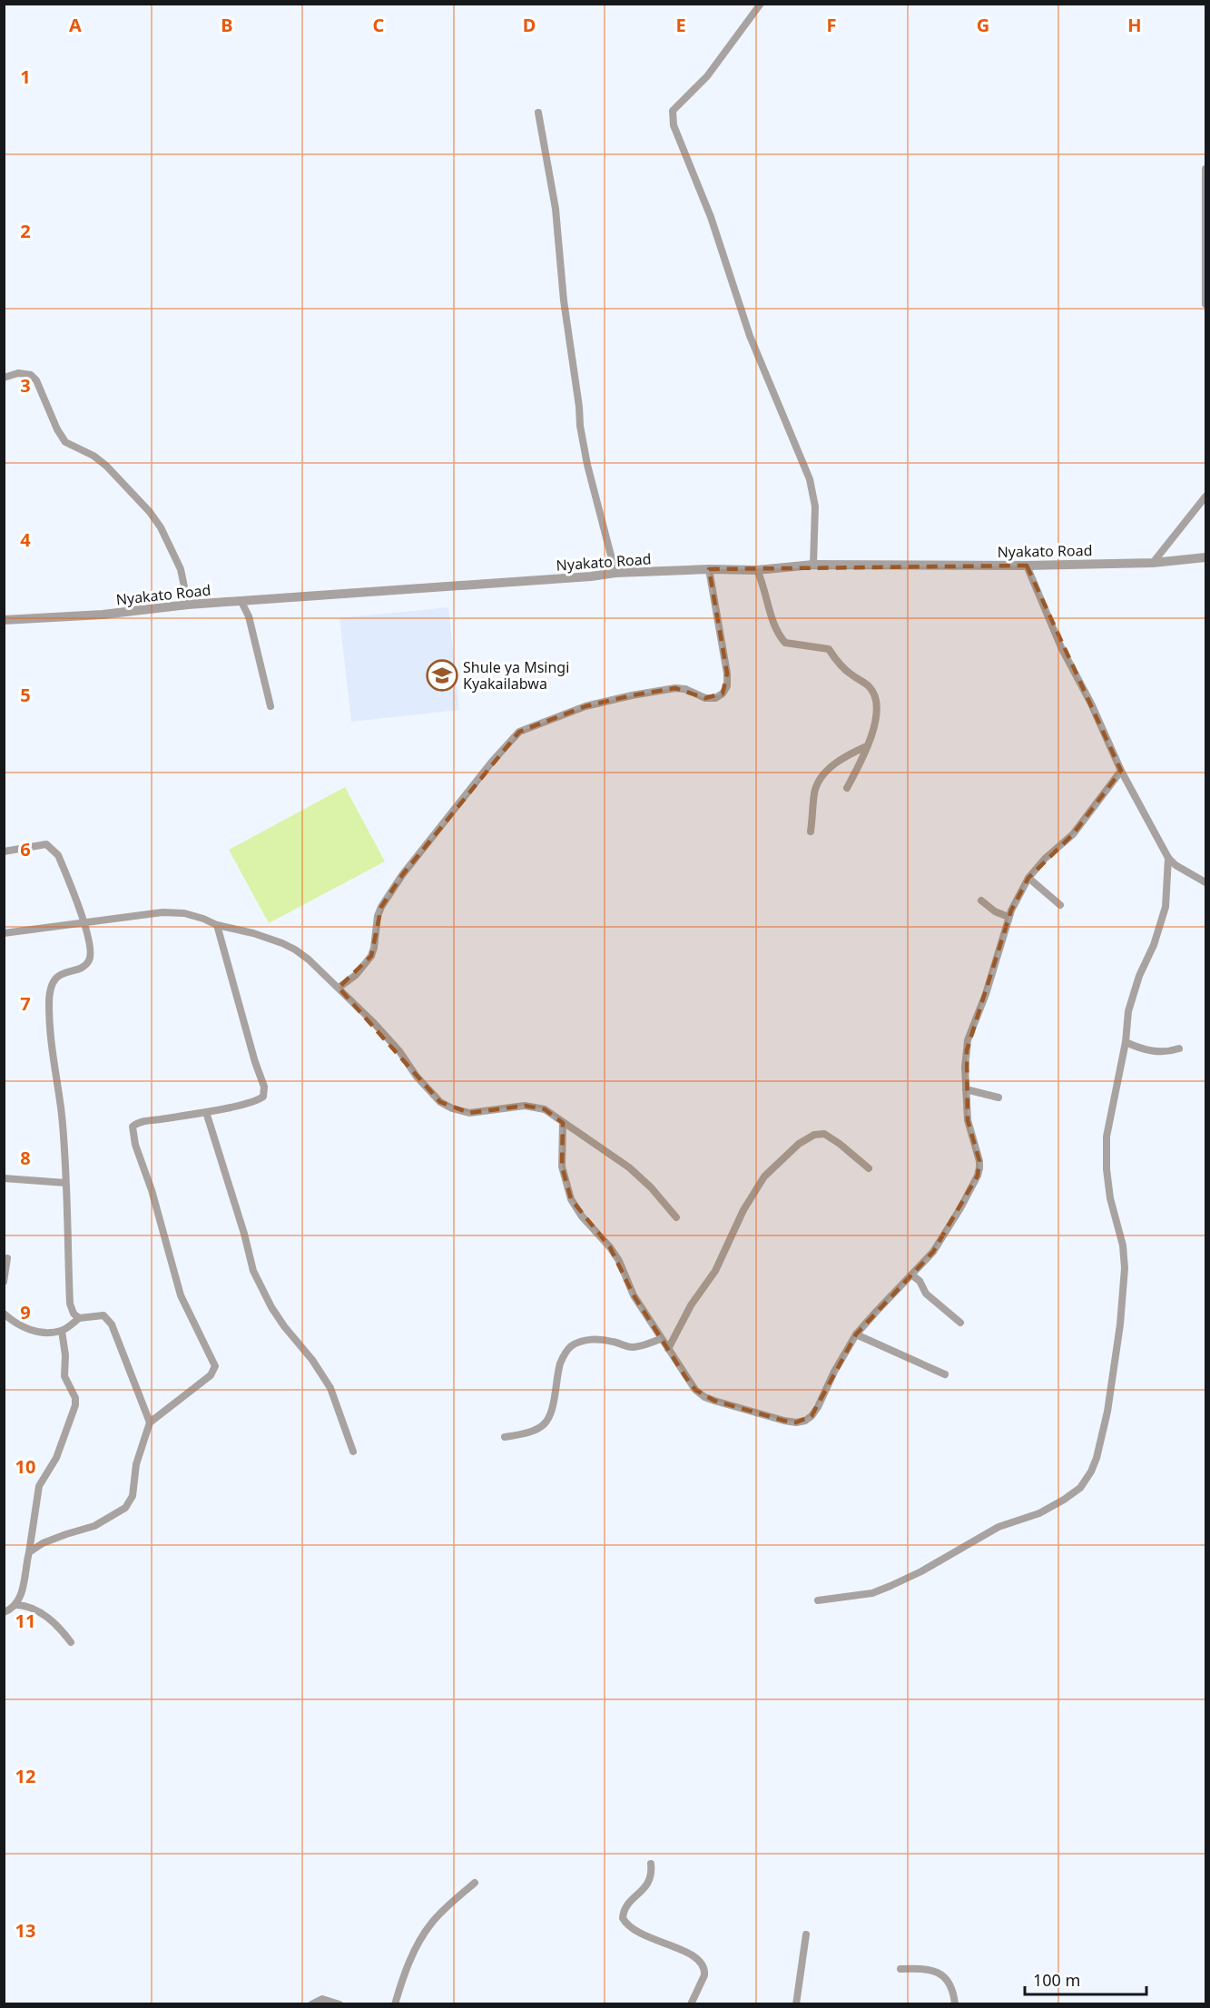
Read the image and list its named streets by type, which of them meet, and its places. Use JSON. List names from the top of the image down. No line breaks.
{"streets":{"street":["Nyakato Road"]},"places":{"school or university":["Shule ya Msingi Kyakailabwa"]},"scale_bar":"100 m","grid":{"columns":["A","B","C","D","E","F","G","H"],"rows":["1","2","3","4","5","6","7","8","9","10","11","12","13"]}}
